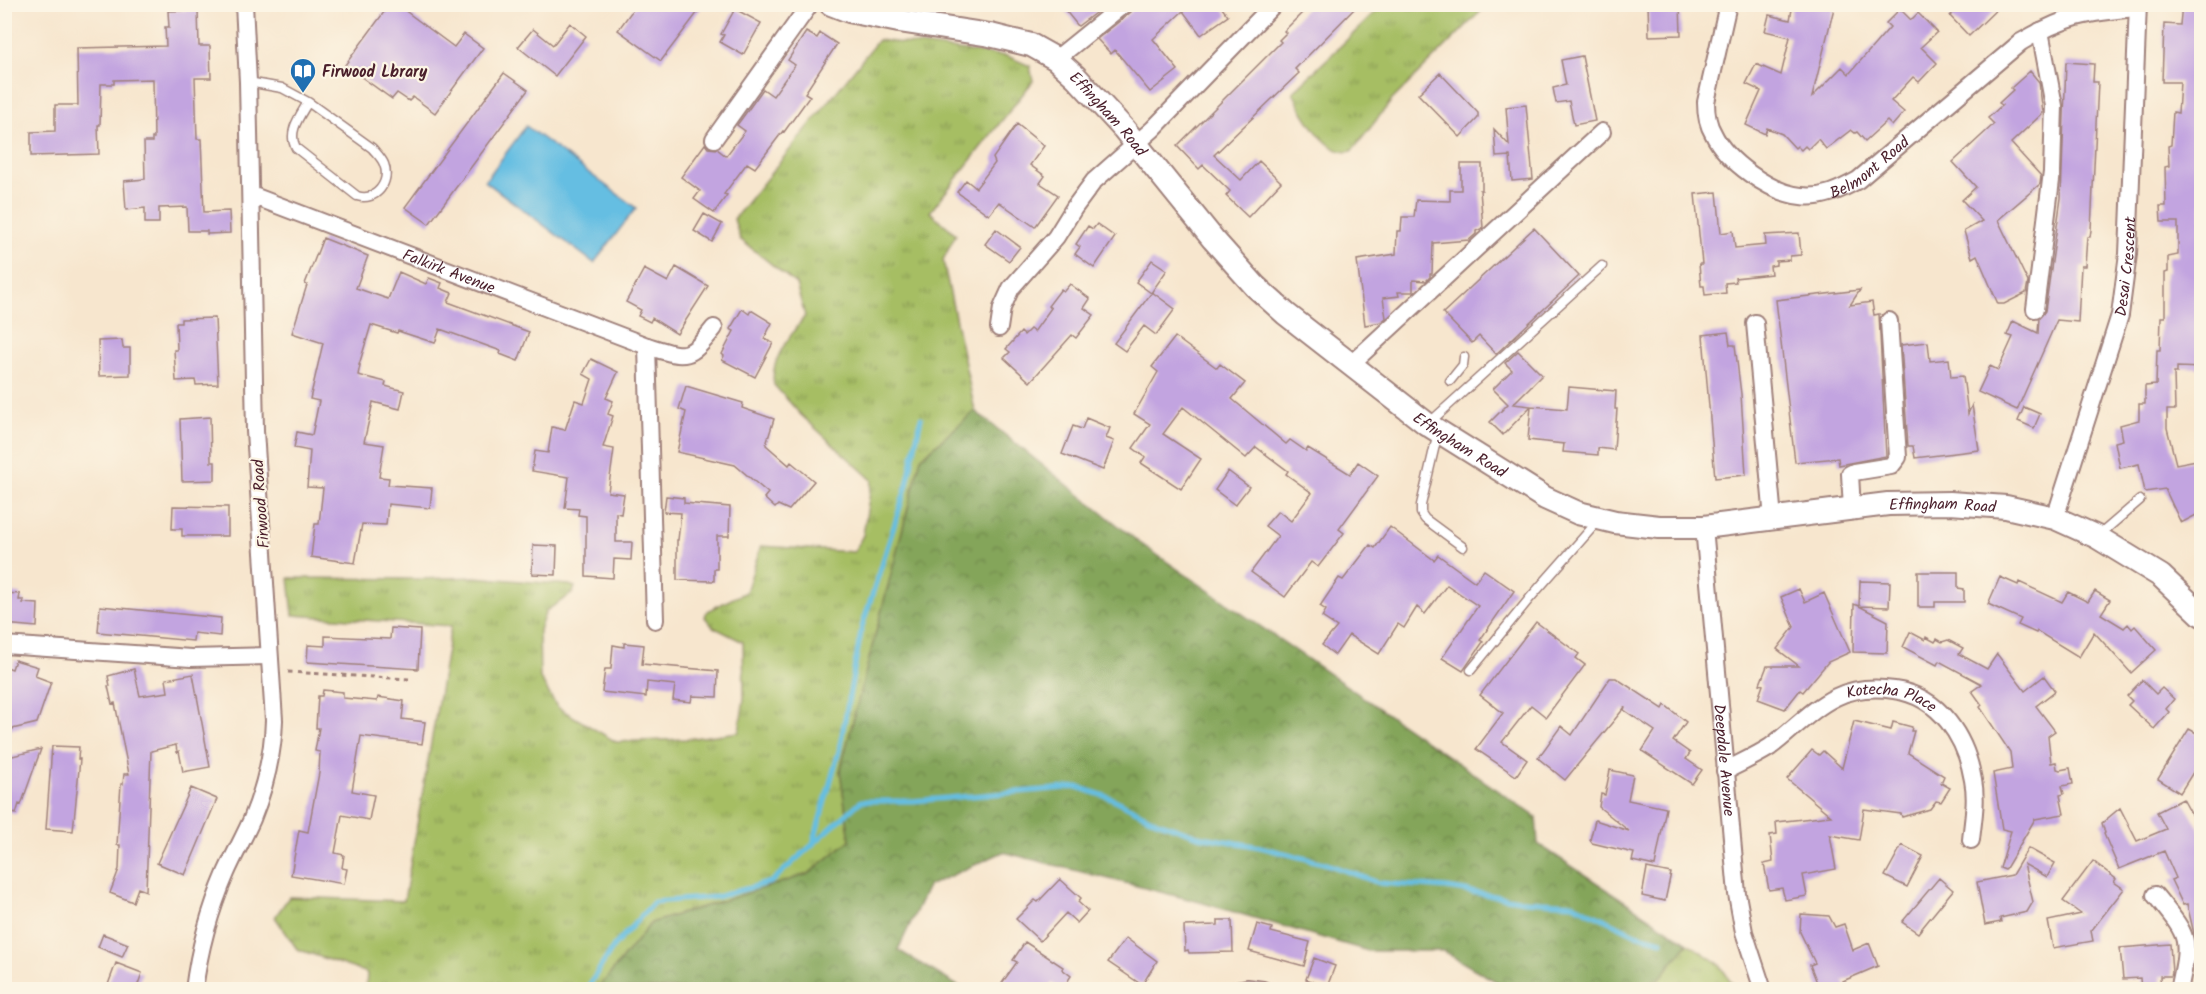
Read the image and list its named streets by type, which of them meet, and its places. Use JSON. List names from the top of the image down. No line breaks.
{"streets":{"street":["Effingham Road","Belmont Road","Desai Crescent","Falkirk Avenue","Firwood Road","Kotecha Place","Deepdale Avenue"]},"crossings":[["Effingham Road","Desai Crescent"],["Effingham Road","Deepdale Avenue"],["Belmont Road","Desai Crescent"],["Falkirk Avenue","Firwood Road"],["Kotecha Place","Deepdale Avenue"]],"places":{"library":["Firwood Lbrary"]}}
